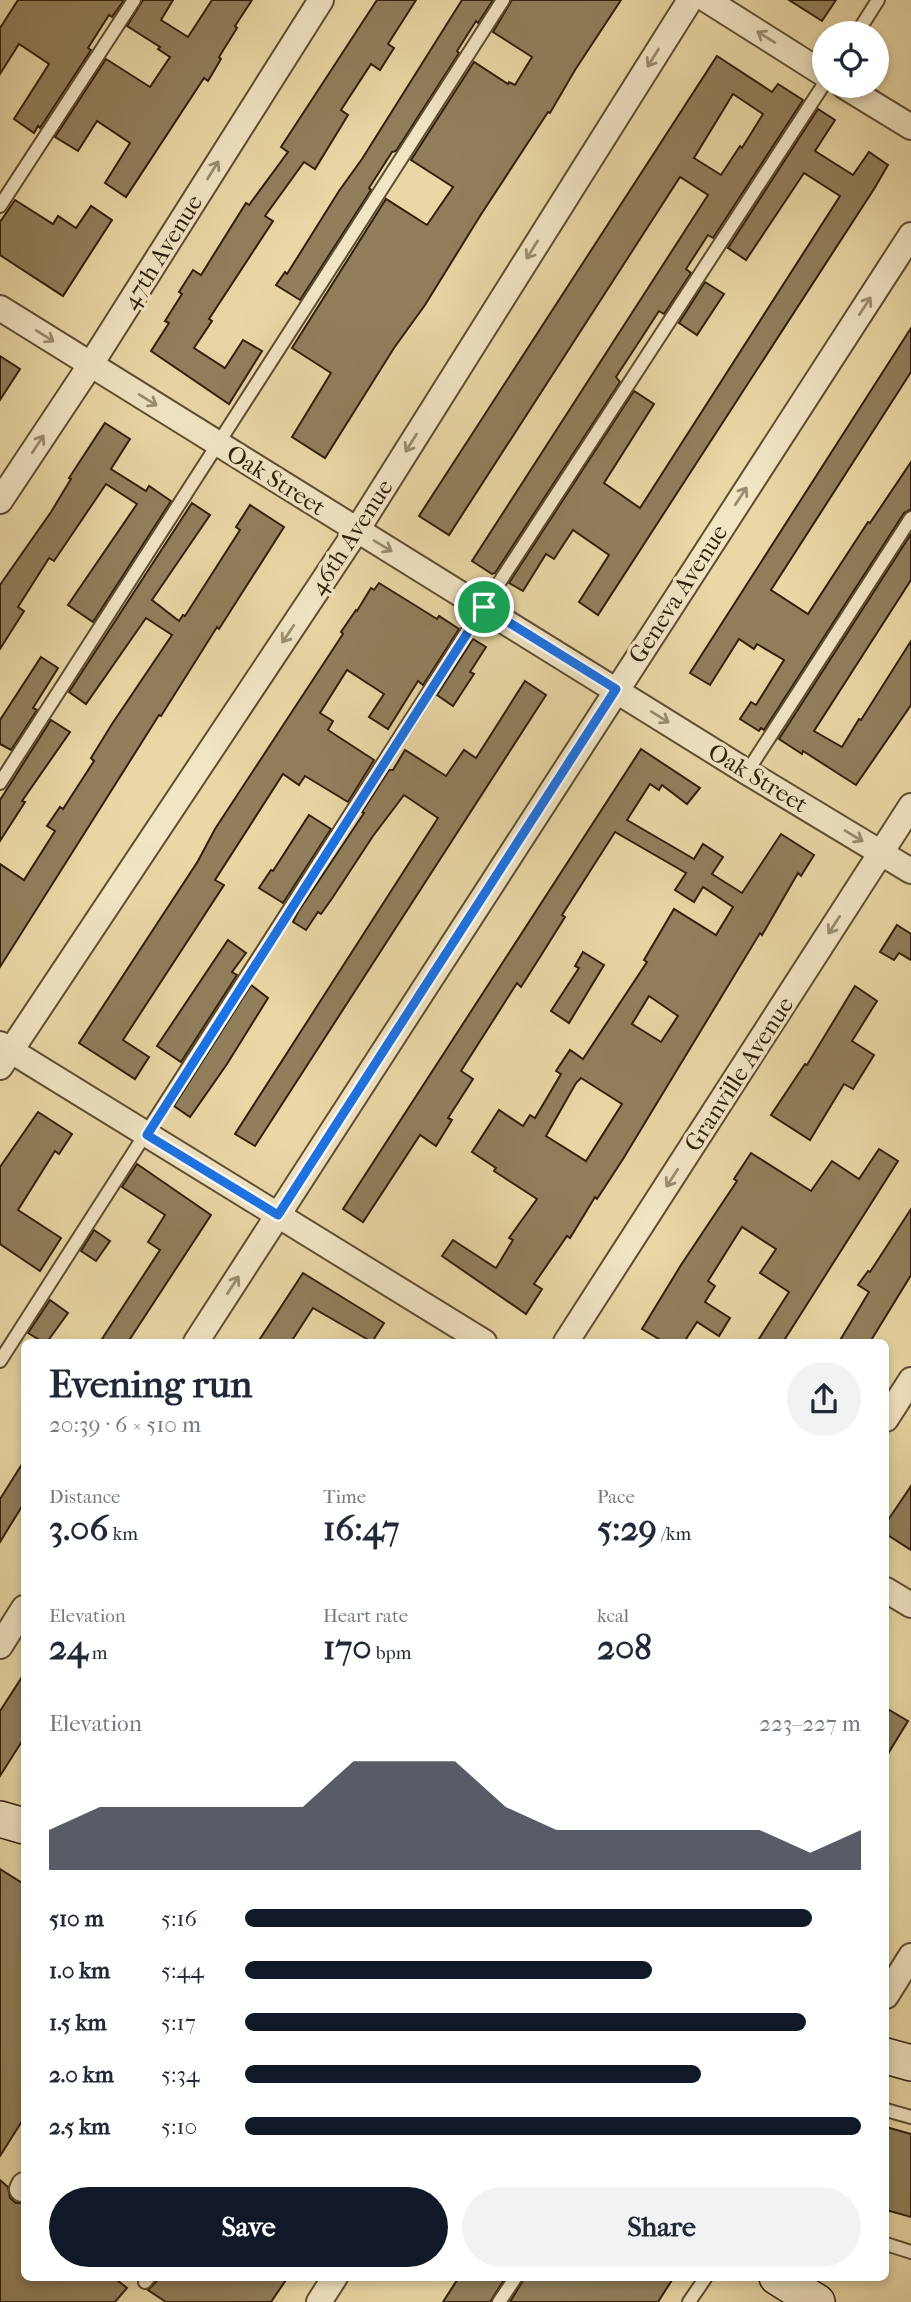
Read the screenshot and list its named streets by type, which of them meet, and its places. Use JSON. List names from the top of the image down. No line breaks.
{"streets":{"street":["47th Avenue","Oak Street","46th Avenue","Geneva Avenue","Granville Avenue"]},"crossings":[["47th Avenue","Oak Street"],["Oak Street","46th Avenue"],["Oak Street","Geneva Avenue"],["Oak Street","Granville Avenue"]],"one_way":["47th Avenue","Oak Street","46th Avenue","Geneva Avenue","Granville Avenue"],"page":{"heading":["Evening run","20:39 · 6 × 510 m"],"stats":[["Distance","3.06 km"],["Time","16:47"],["Pace","5:29 /km"],["Elevation","24 m"],["Heart rate","170 bpm"],["kcal","208"]],"chart":["Elevation","223–227 m"],"list":[{"name":"510 m","note":"5:16"},{"name":"1.0 km","note":"5:44"},{"name":"1.5 km","note":"5:17"},{"name":"2.0 km","note":"5:34"},{"name":"2.5 km","note":"5:10"}],"buttons":["Save","Share"]}}
